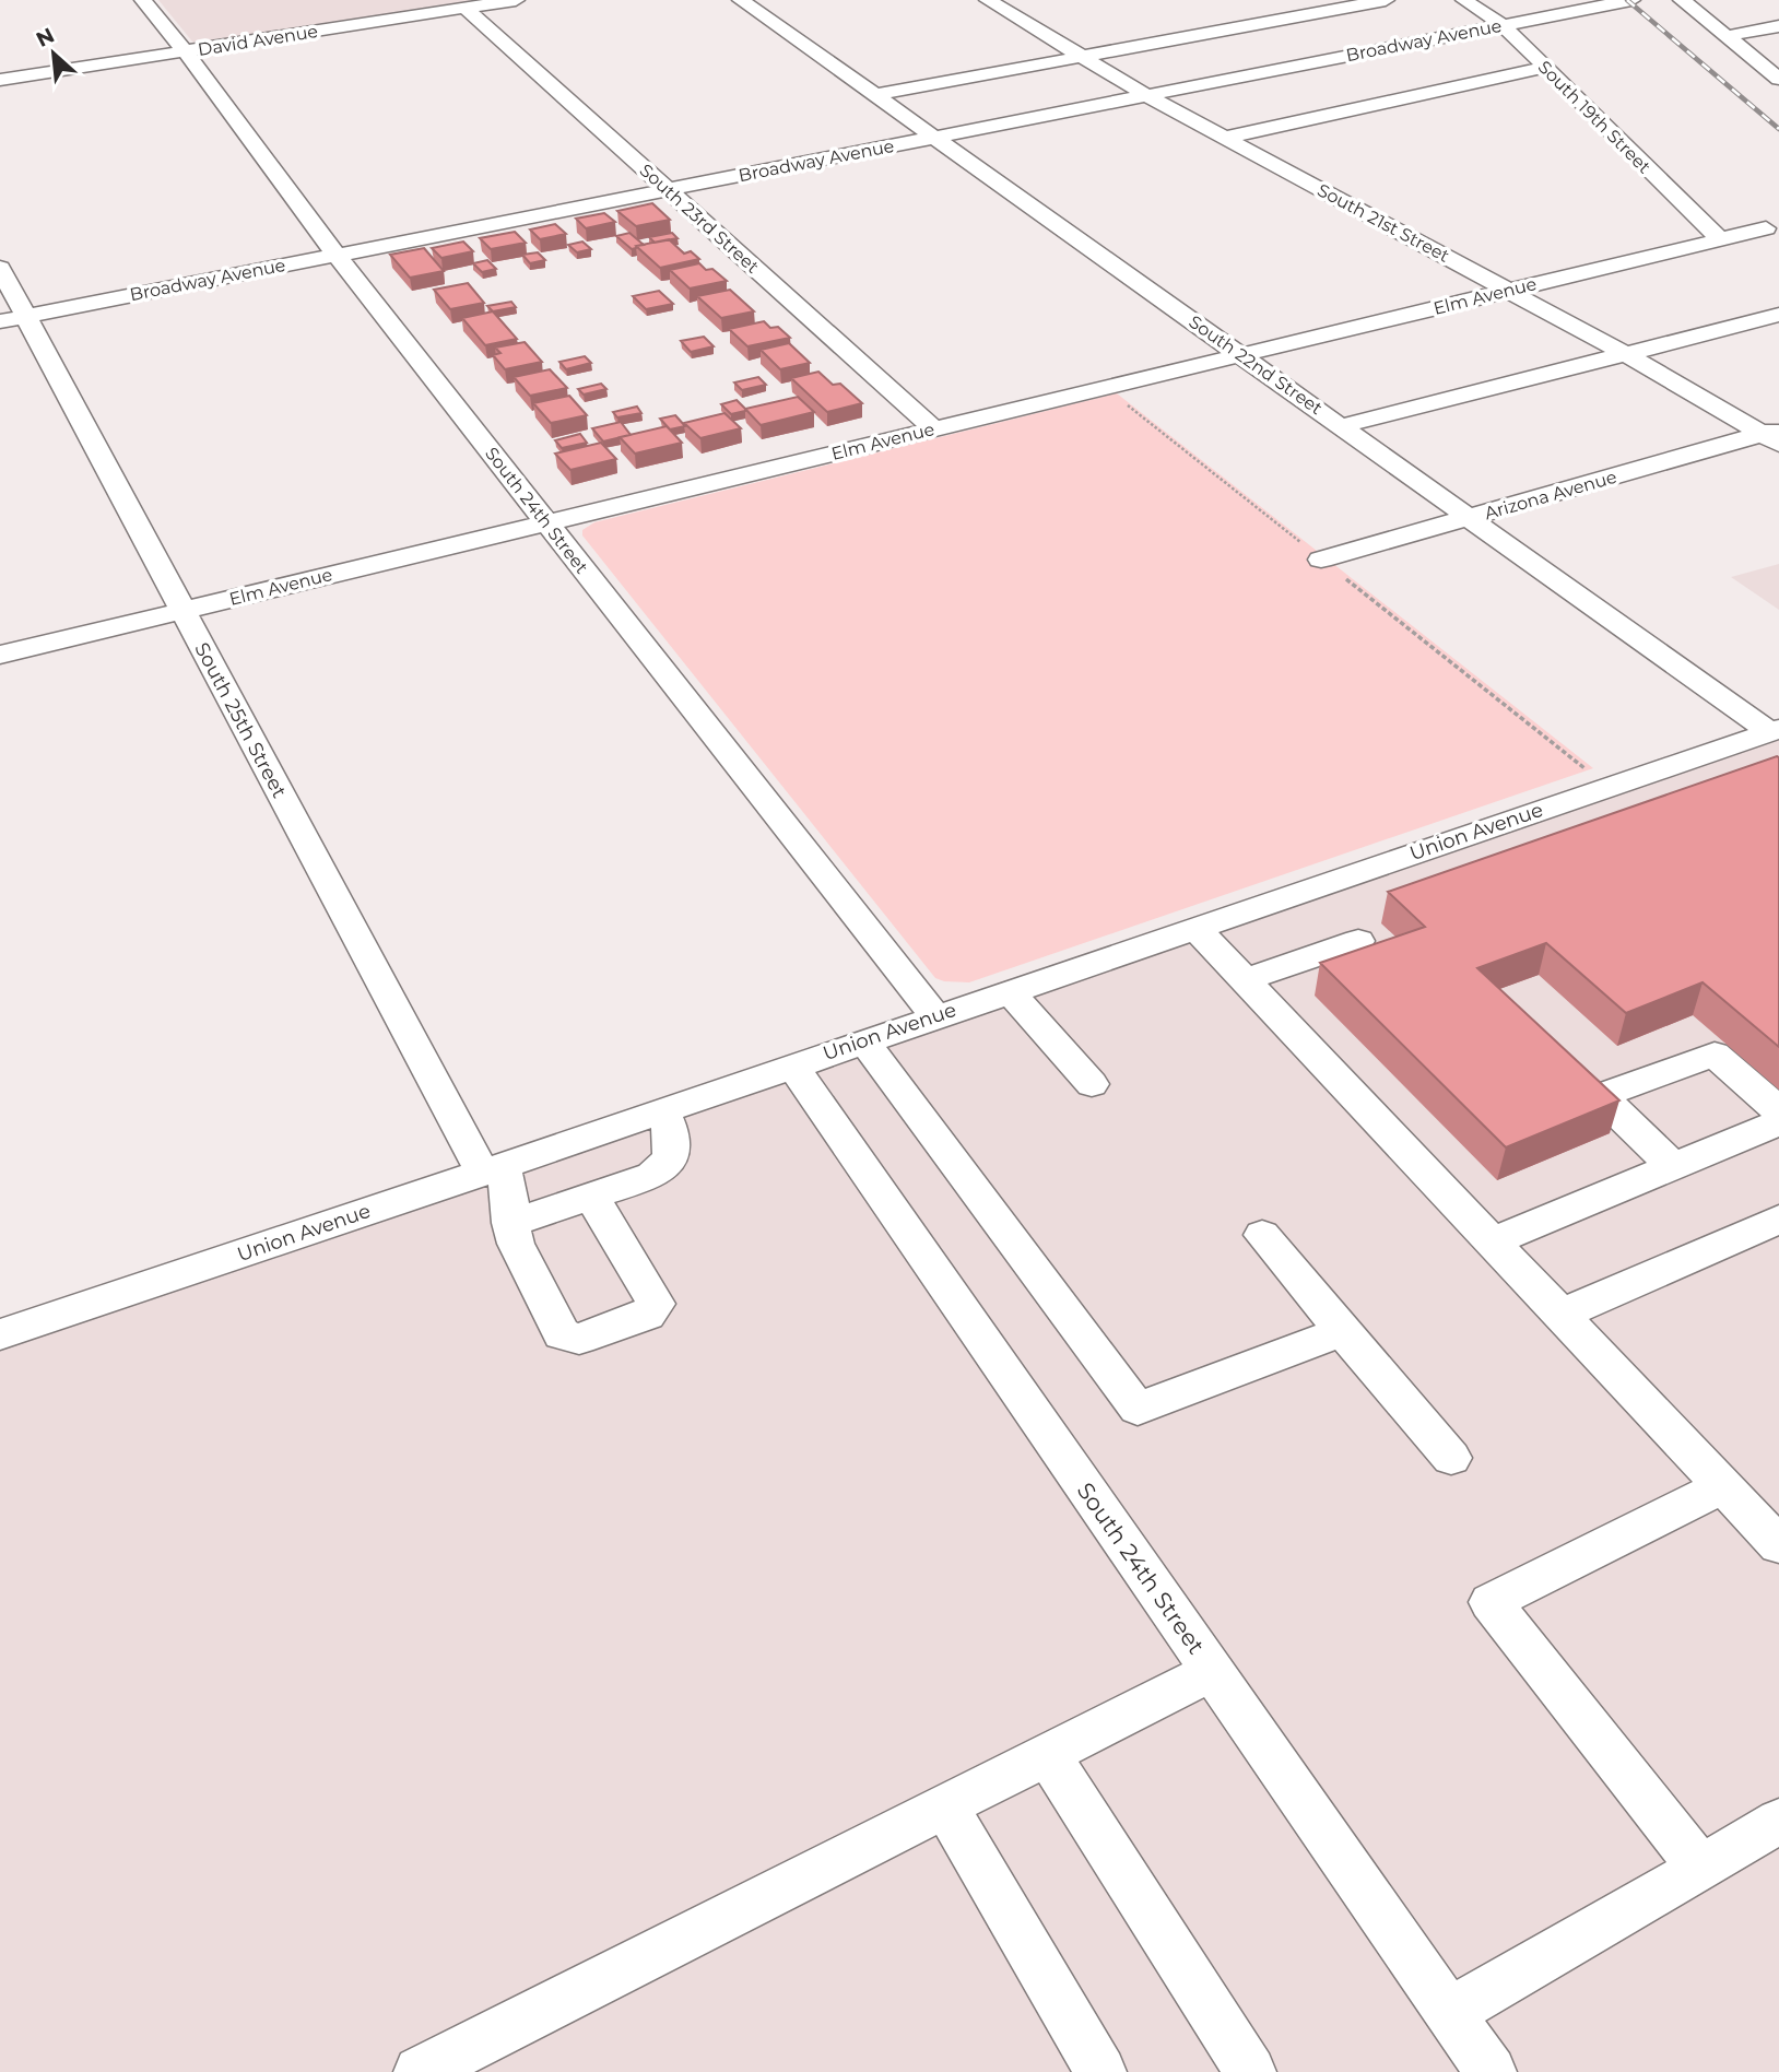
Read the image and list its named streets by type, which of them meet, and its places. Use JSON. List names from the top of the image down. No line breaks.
{"streets":{"street":["David Avenue","Broadway Avenue","South 19th Street","South 23rd Street","South 21st Street","Elm Avenue","South 22nd Street","Arizona Avenue","South 24th Street","South 25th Street","Union Avenue"]},"crossings":[["David Avenue","South 23rd Street"],["David Avenue","South 24th Street"],["Broadway Avenue","South 19th Street"],["Broadway Avenue","South 23rd Street"],["Broadway Avenue","South 21st Street"],["Broadway Avenue","South 22nd Street"],["Broadway Avenue","South 24th Street"],["Broadway Avenue","South 25th Street"],["South 19th Street","Elm Avenue"],["South 23rd Street","Elm Avenue"],["South 21st Street","Elm Avenue"],["South 21st Street","Arizona Avenue"],["Elm Avenue","South 22nd Street"],["Elm Avenue","South 24th Street"],["Elm Avenue","South 25th Street"],["South 22nd Street","Arizona Avenue"],["South 22nd Street","Union Avenue"],["South 24th Street","Union Avenue"],["South 25th Street","Union Avenue"]],"north":"top left"}
